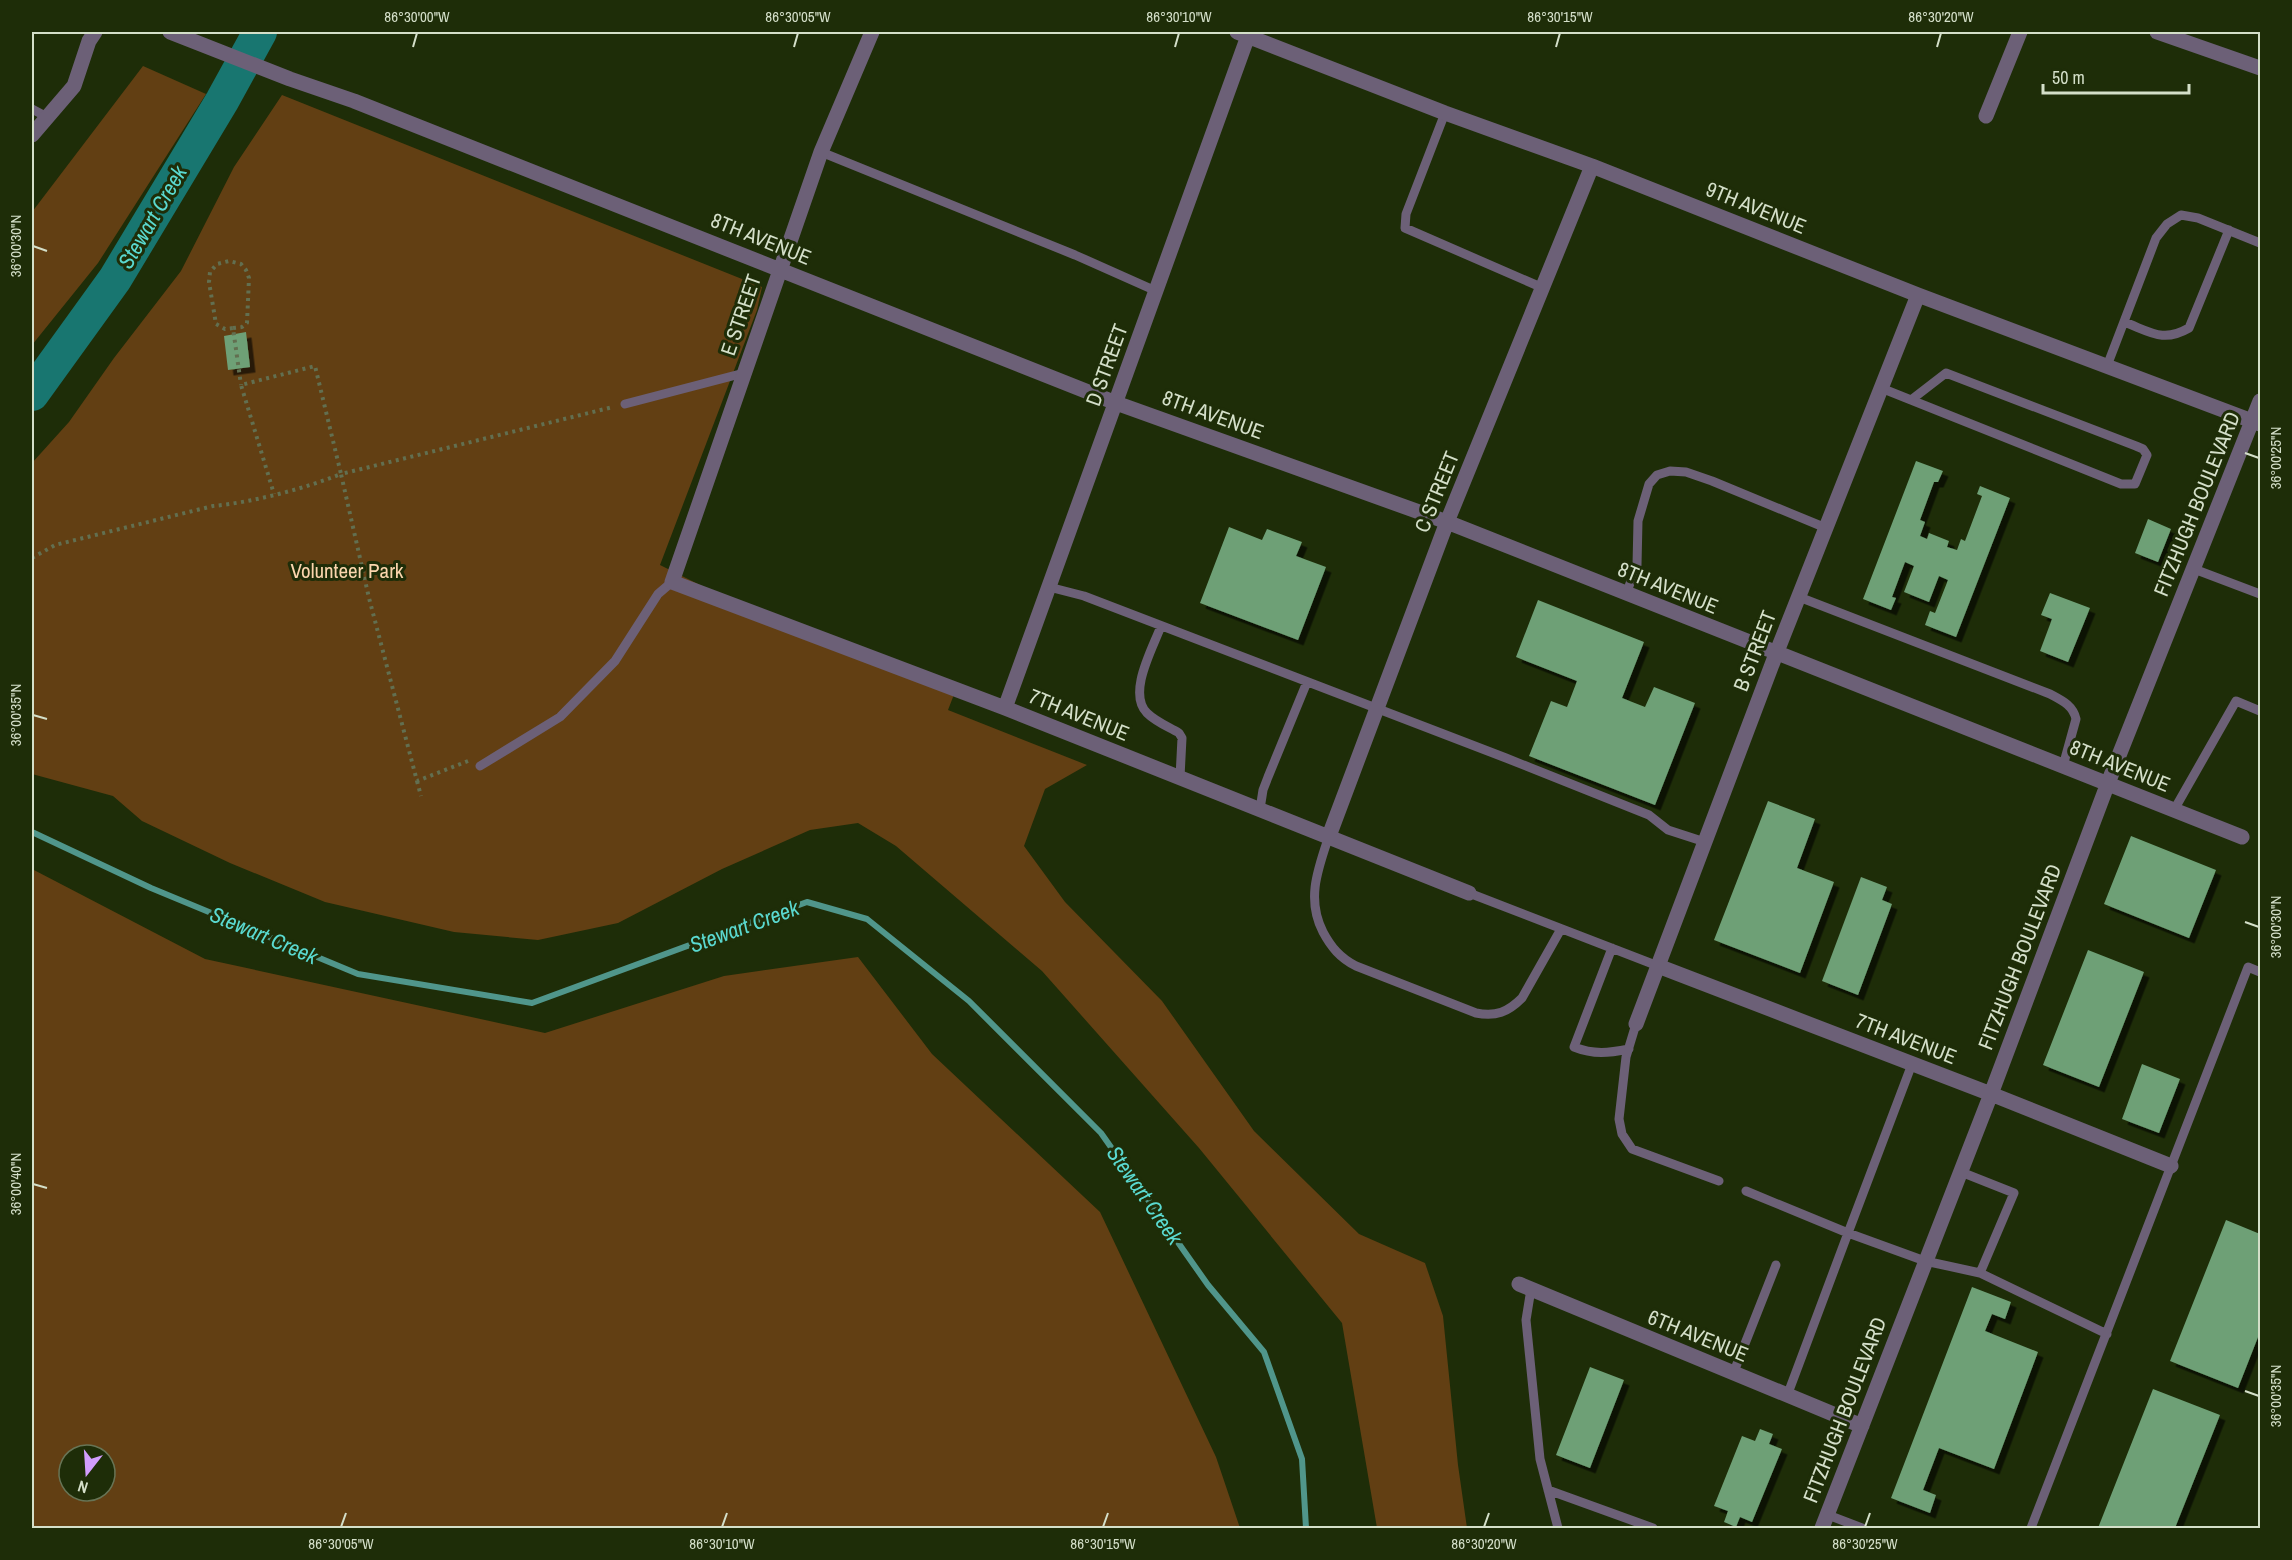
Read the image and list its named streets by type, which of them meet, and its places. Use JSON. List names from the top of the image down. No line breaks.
{"streets":{"street":["9TH AVENUE","8TH AVENUE","E STREET","D STREET","C STREET","FITZHUGH BOULEVARD","B STREET","7TH AVENUE","6TH AVENUE"]},"crossings":[["9TH AVENUE","D STREET"],["9TH AVENUE","C STREET"],["9TH AVENUE","FITZHUGH BOULEVARD"],["9TH AVENUE","B STREET"],["8TH AVENUE","E STREET"],["8TH AVENUE","D STREET"],["8TH AVENUE","C STREET"],["8TH AVENUE","FITZHUGH BOULEVARD"],["8TH AVENUE","B STREET"],["E STREET","7TH AVENUE"],["D STREET","7TH AVENUE"],["C STREET","7TH AVENUE"],["FITZHUGH BOULEVARD","7TH AVENUE"],["FITZHUGH BOULEVARD","6TH AVENUE"],["B STREET","7TH AVENUE"]],"water":["Stewart Creek"],"parks":["Volunteer Park"],"scale_bar":"50 m","north":"bottom","coordinates":["86°30'00\"W","86°30'05\"W","86°30'10\"W","86°30'15\"W","86°30'20\"W","36°00'30\"N","36°00'25\"N","36°00'35\"N","36°00'40\"N","86°30'25\"W"]}
